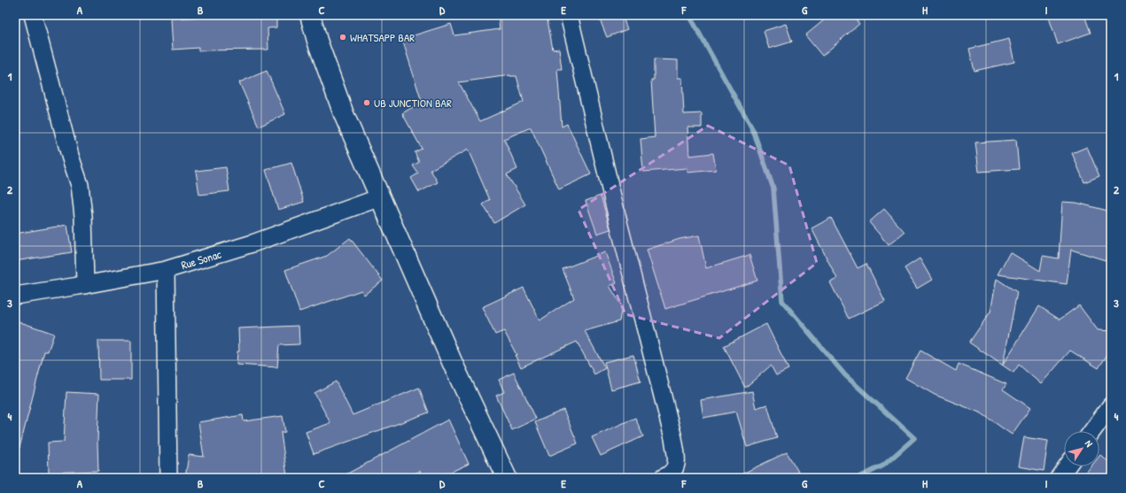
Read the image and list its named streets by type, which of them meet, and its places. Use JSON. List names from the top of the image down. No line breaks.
{"streets":{"street":["Rue Sonac"]},"places":["WHATSAPP BAR","UB JUNCTION BAR"],"north":"top right","grid":{"columns":["A","B","C","D","E","F","G","H","I"],"rows":["1","2","3","4"]}}
